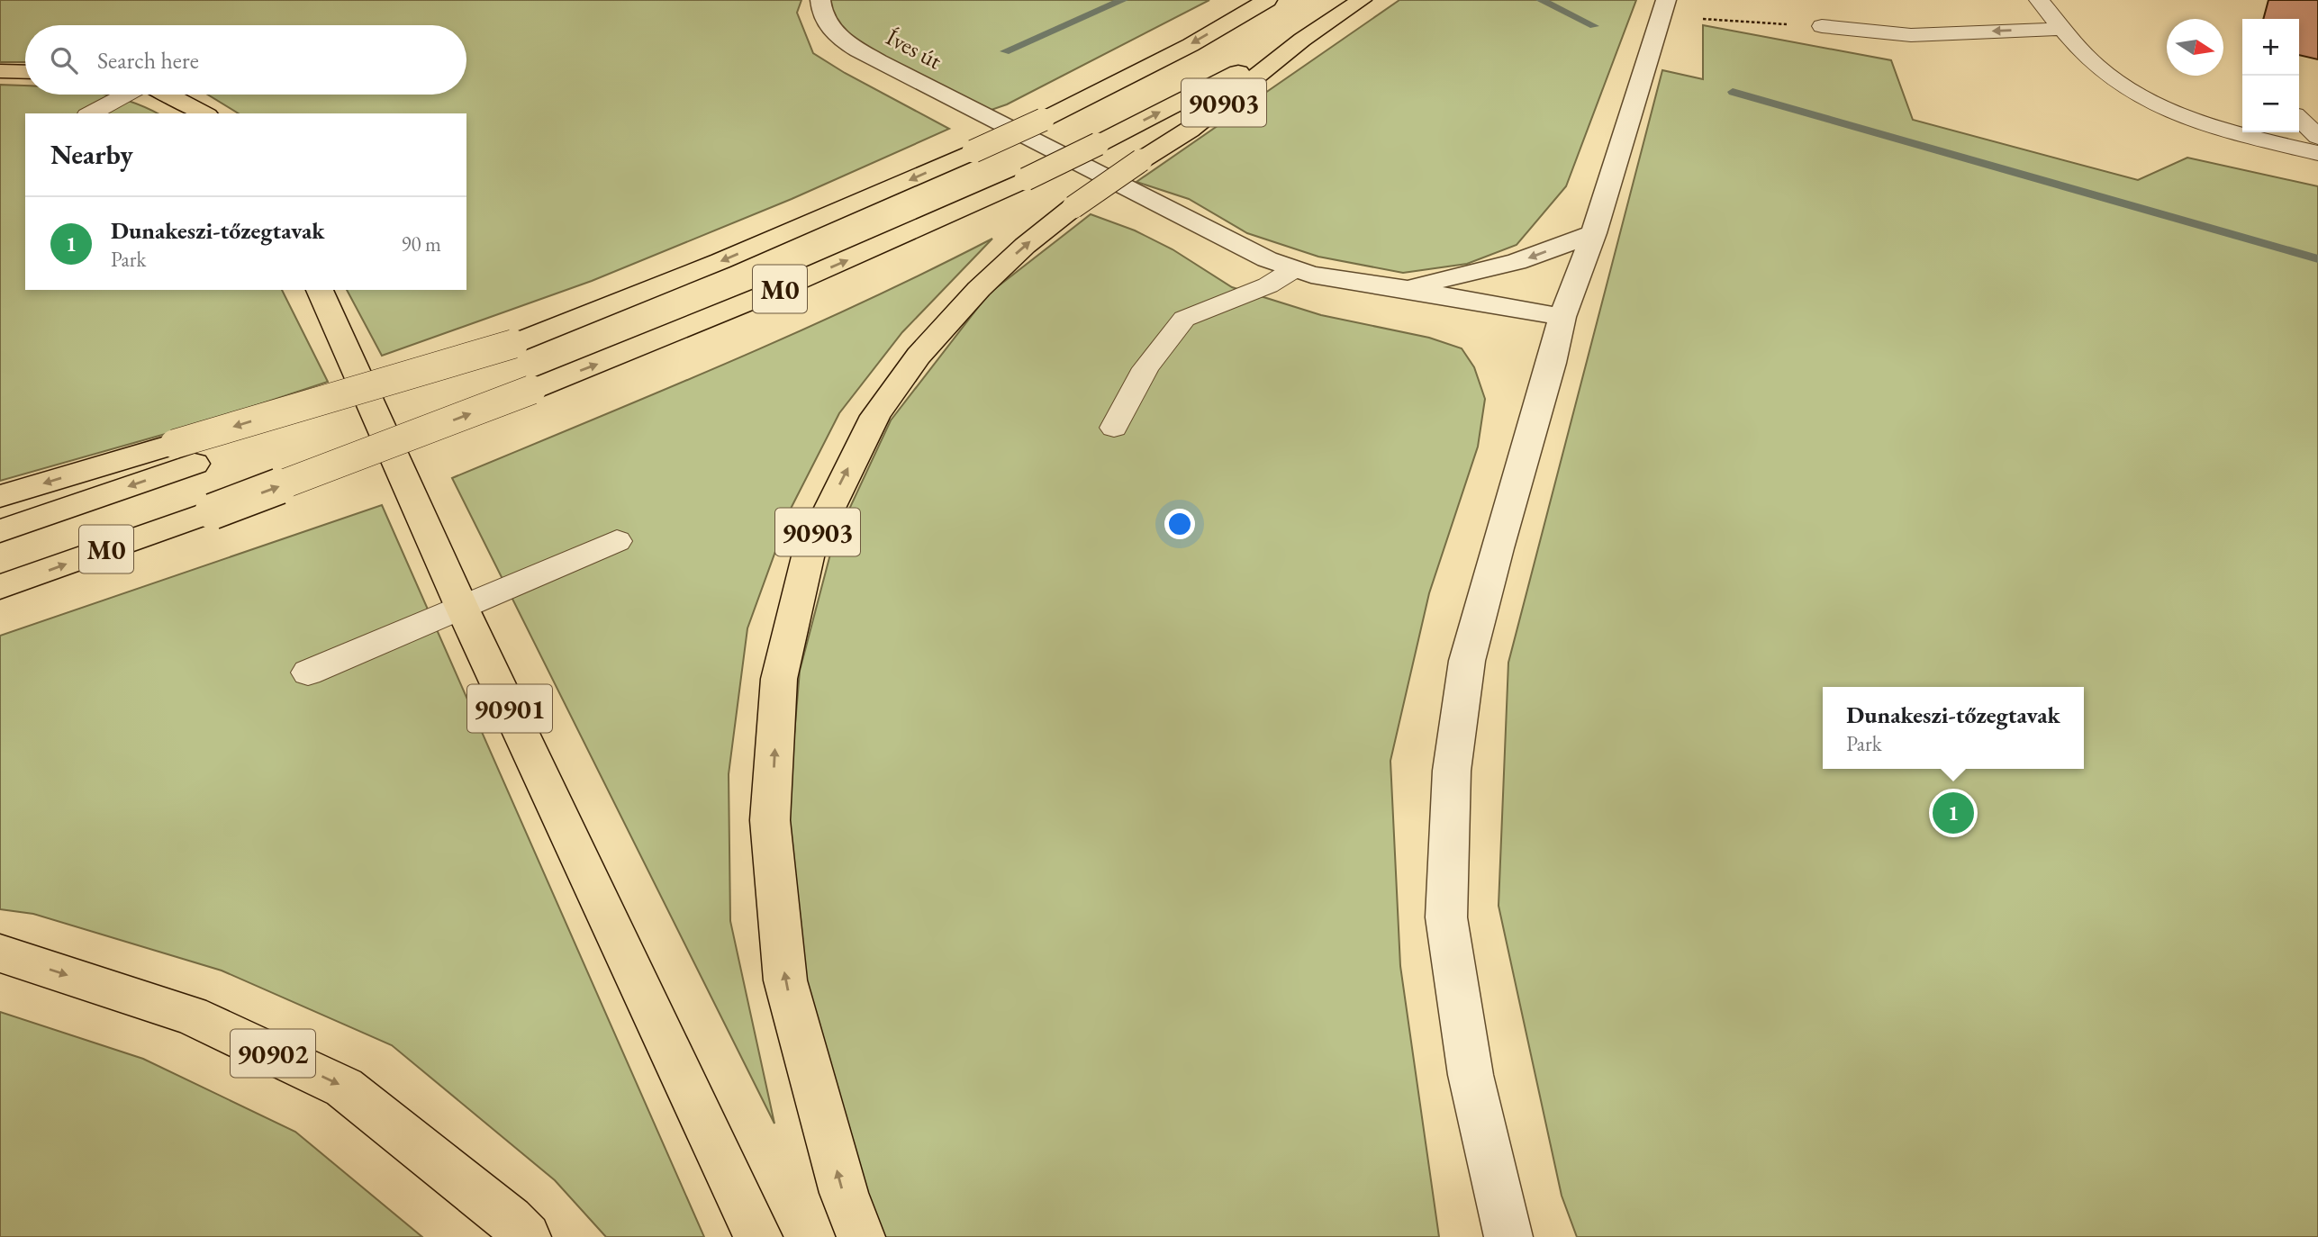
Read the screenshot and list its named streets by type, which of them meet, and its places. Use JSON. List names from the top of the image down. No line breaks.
{"streets":{"highway":["90903","M0","90901","90902"],"street":["Íves út"]},"crossings":[["90903","M0"]],"north":"right","page":{"map_buttons":["+","−"],"search":"Search here","heading":"Nearby","list":[{"mark":"1","name":"Dunakeszi-tőzegtavak","note":"Park","value":"90 m"}],"popup":["Dunakeszi-tőzegtavak","Park"],"pins":"1"}}
